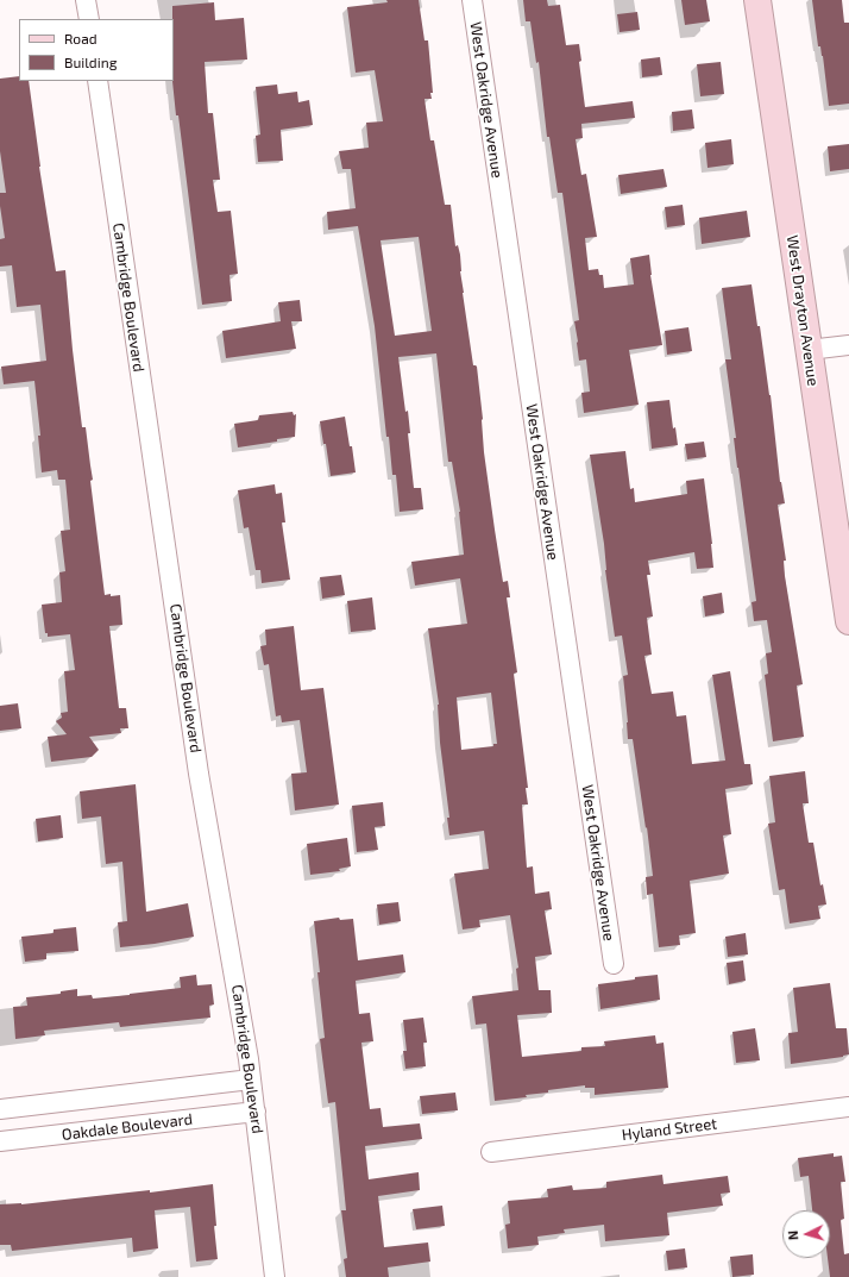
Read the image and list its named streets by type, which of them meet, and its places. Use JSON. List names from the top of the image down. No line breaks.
{"streets":{"street":["West Oakridge Avenue","Cambridge Boulevard","West Drayton Avenue","Oakdale Boulevard","Hyland Street"]},"crossings":[["Cambridge Boulevard","Oakdale Boulevard"]],"legend":["Road","Building"],"north":"left"}
